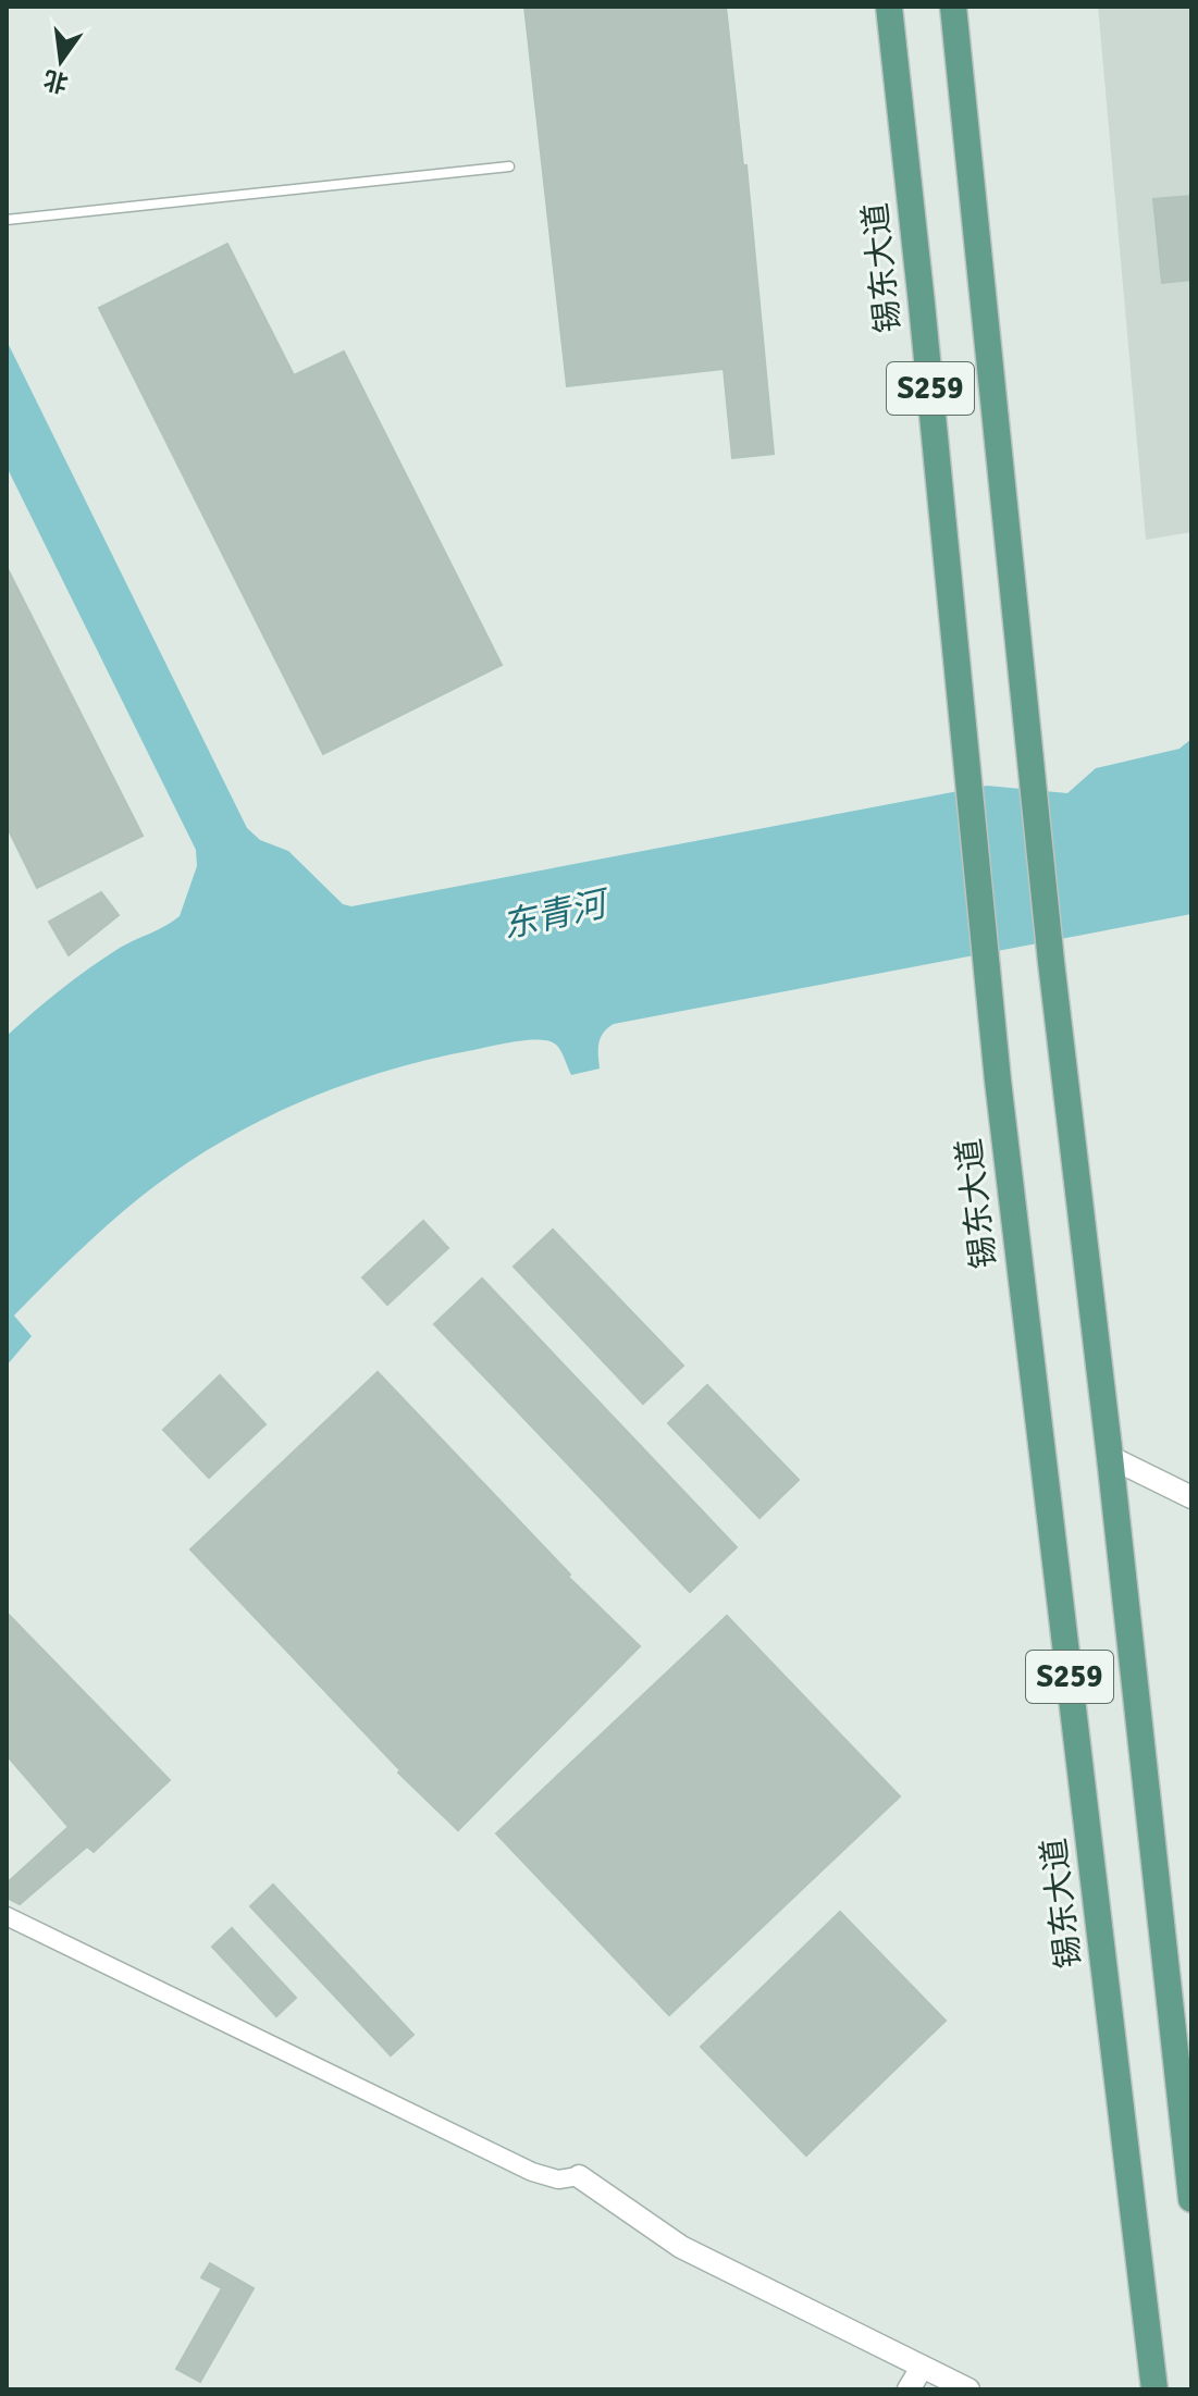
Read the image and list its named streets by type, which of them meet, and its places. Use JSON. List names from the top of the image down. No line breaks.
{"streets":{"main road":["锡东大道","S259"]},"water":["东青河"],"north":"bottom"}
